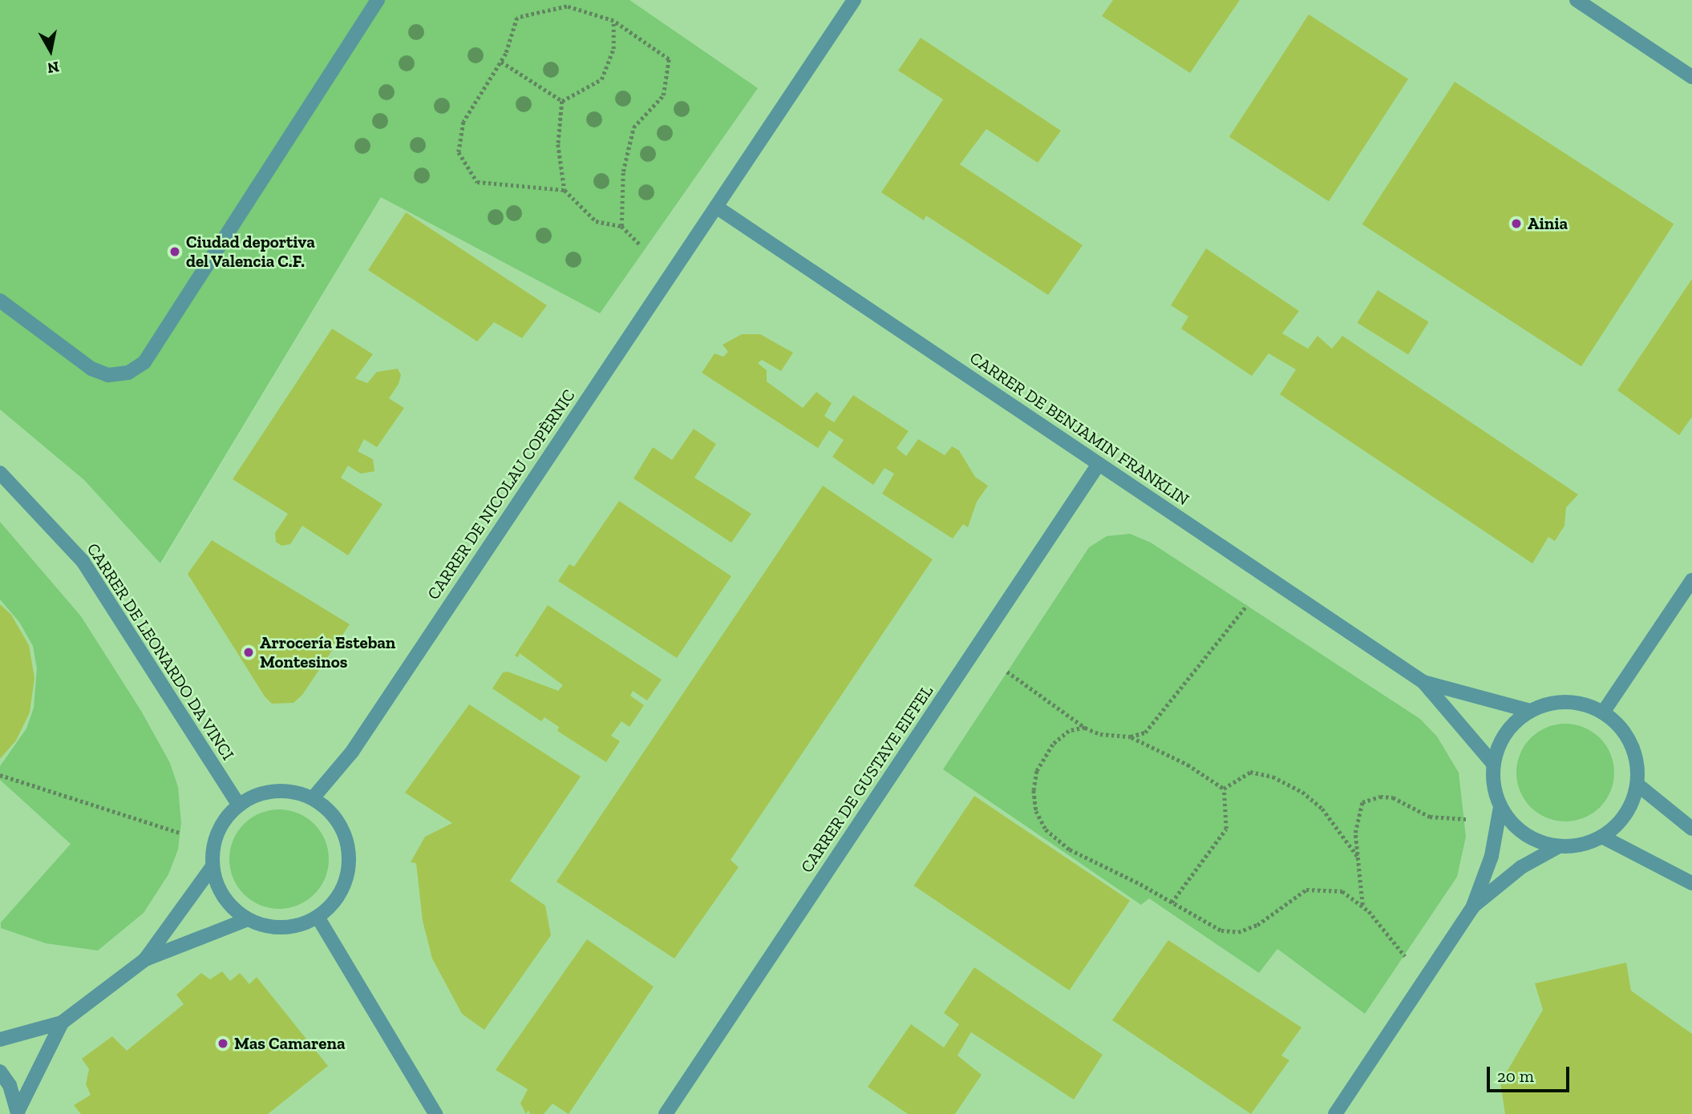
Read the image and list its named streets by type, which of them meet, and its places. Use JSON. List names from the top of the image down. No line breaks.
{"streets":{"street":["CARRER DE BENJAMIN FRANKLIN","CARRER DE NICOLAU COPÈRNIC","CARRER DE LEONARDO DA VINCI","CARRER DE GUSTAVE EIFFEL"]},"crossings":[["CARRER DE BENJAMIN FRANKLIN","CARRER DE NICOLAU COPÈRNIC"],["CARRER DE BENJAMIN FRANKLIN","CARRER DE GUSTAVE EIFFEL"],["CARRER DE NICOLAU COPÈRNIC","CARRER DE LEONARDO DA VINCI"]],"places":["Ainia","Ciudad deportiva del Valencia C.F.","Arrocería Esteban Montesinos","Mas Camarena"],"scale_bar":"20 m","north":"bottom"}
